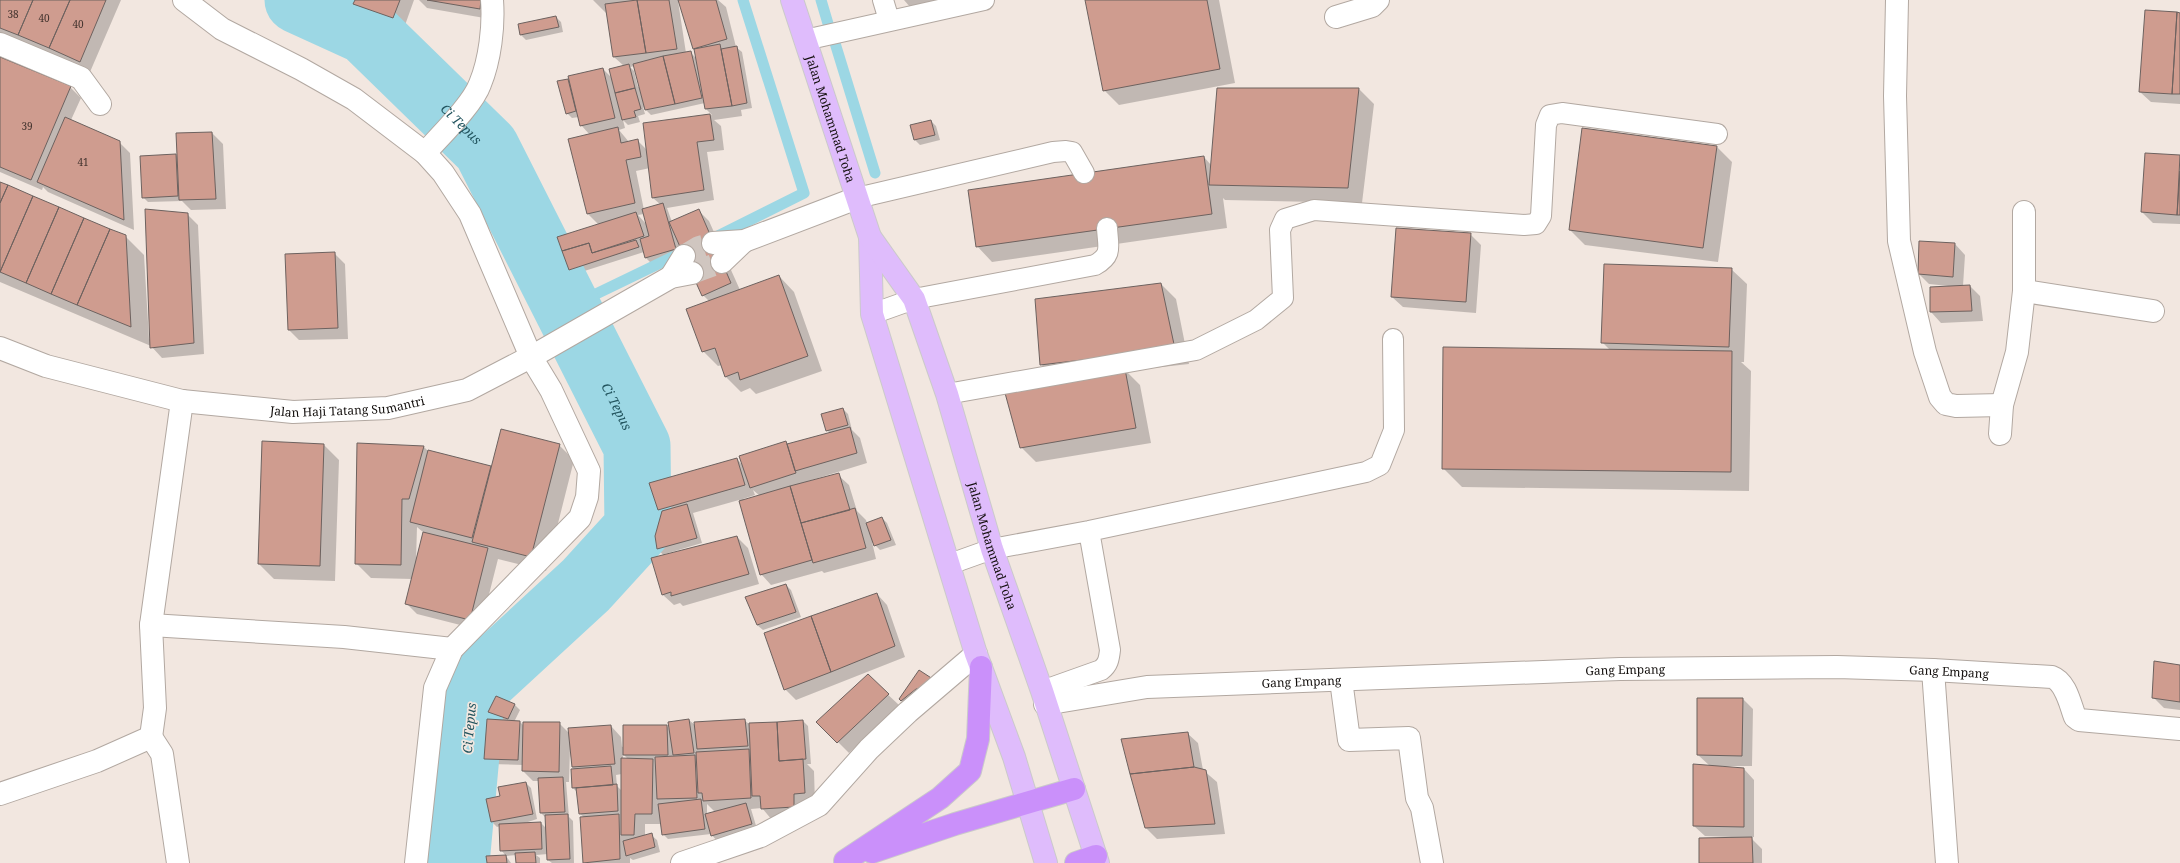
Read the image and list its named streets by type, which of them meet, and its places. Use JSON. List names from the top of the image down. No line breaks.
{"streets":{"main road":["Jalan Mohammad Toha"],"street":["Jalan Haji Tatang Sumantri","Gang Empang"]},"crossings":[["Jalan Mohammad Toha","Gang Empang"]],"water":["Ci Tepus"],"house_numbers":["38","40","40","39","41"]}
